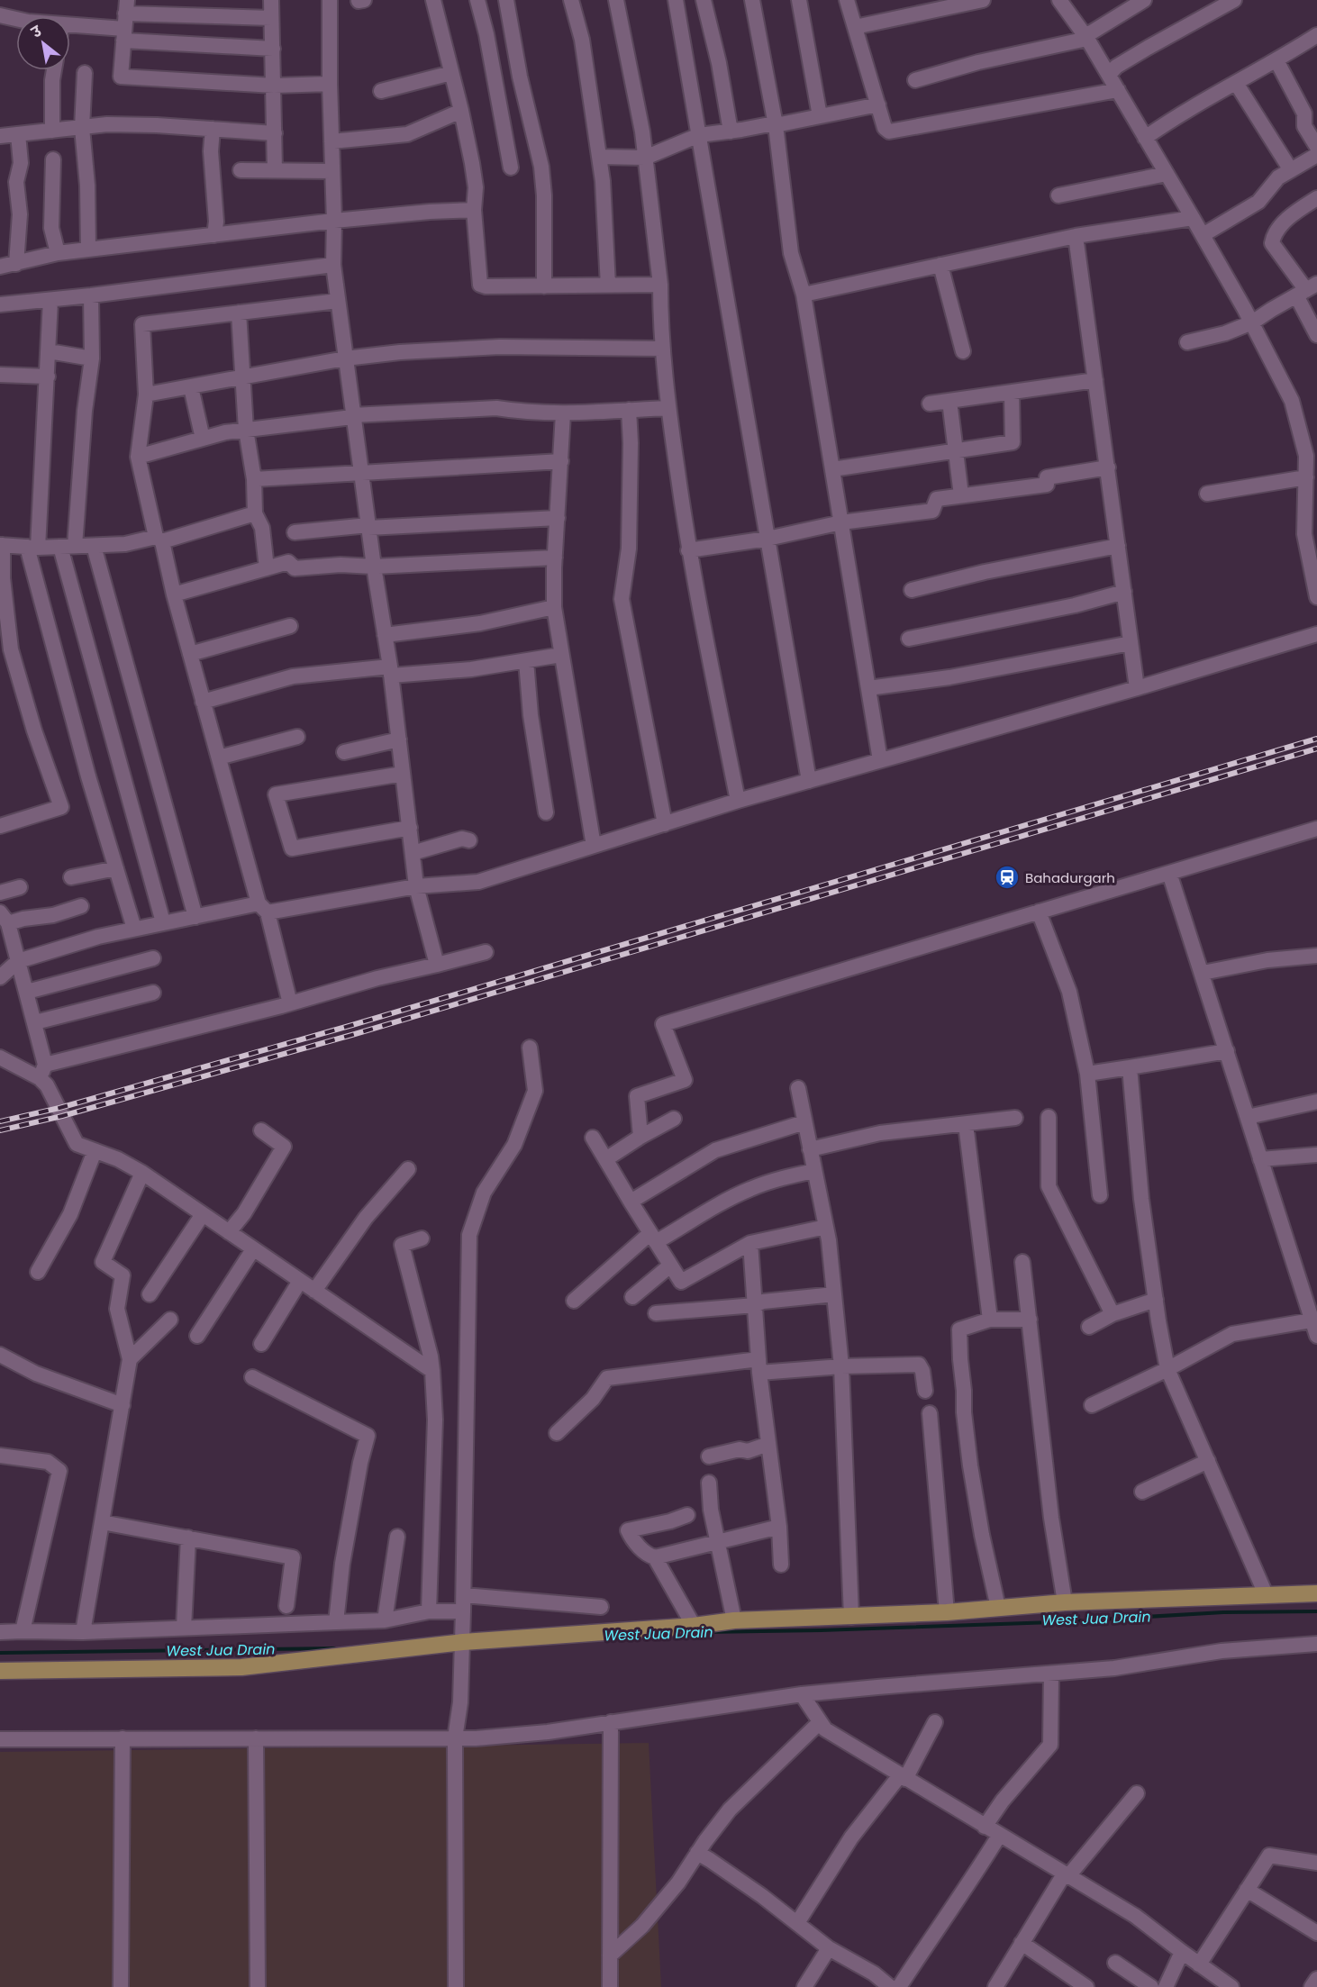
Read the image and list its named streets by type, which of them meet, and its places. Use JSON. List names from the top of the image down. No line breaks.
{"water":["West Jua Drain"],"places":{"station":["Bahadurgarh"]},"north":"top left"}
